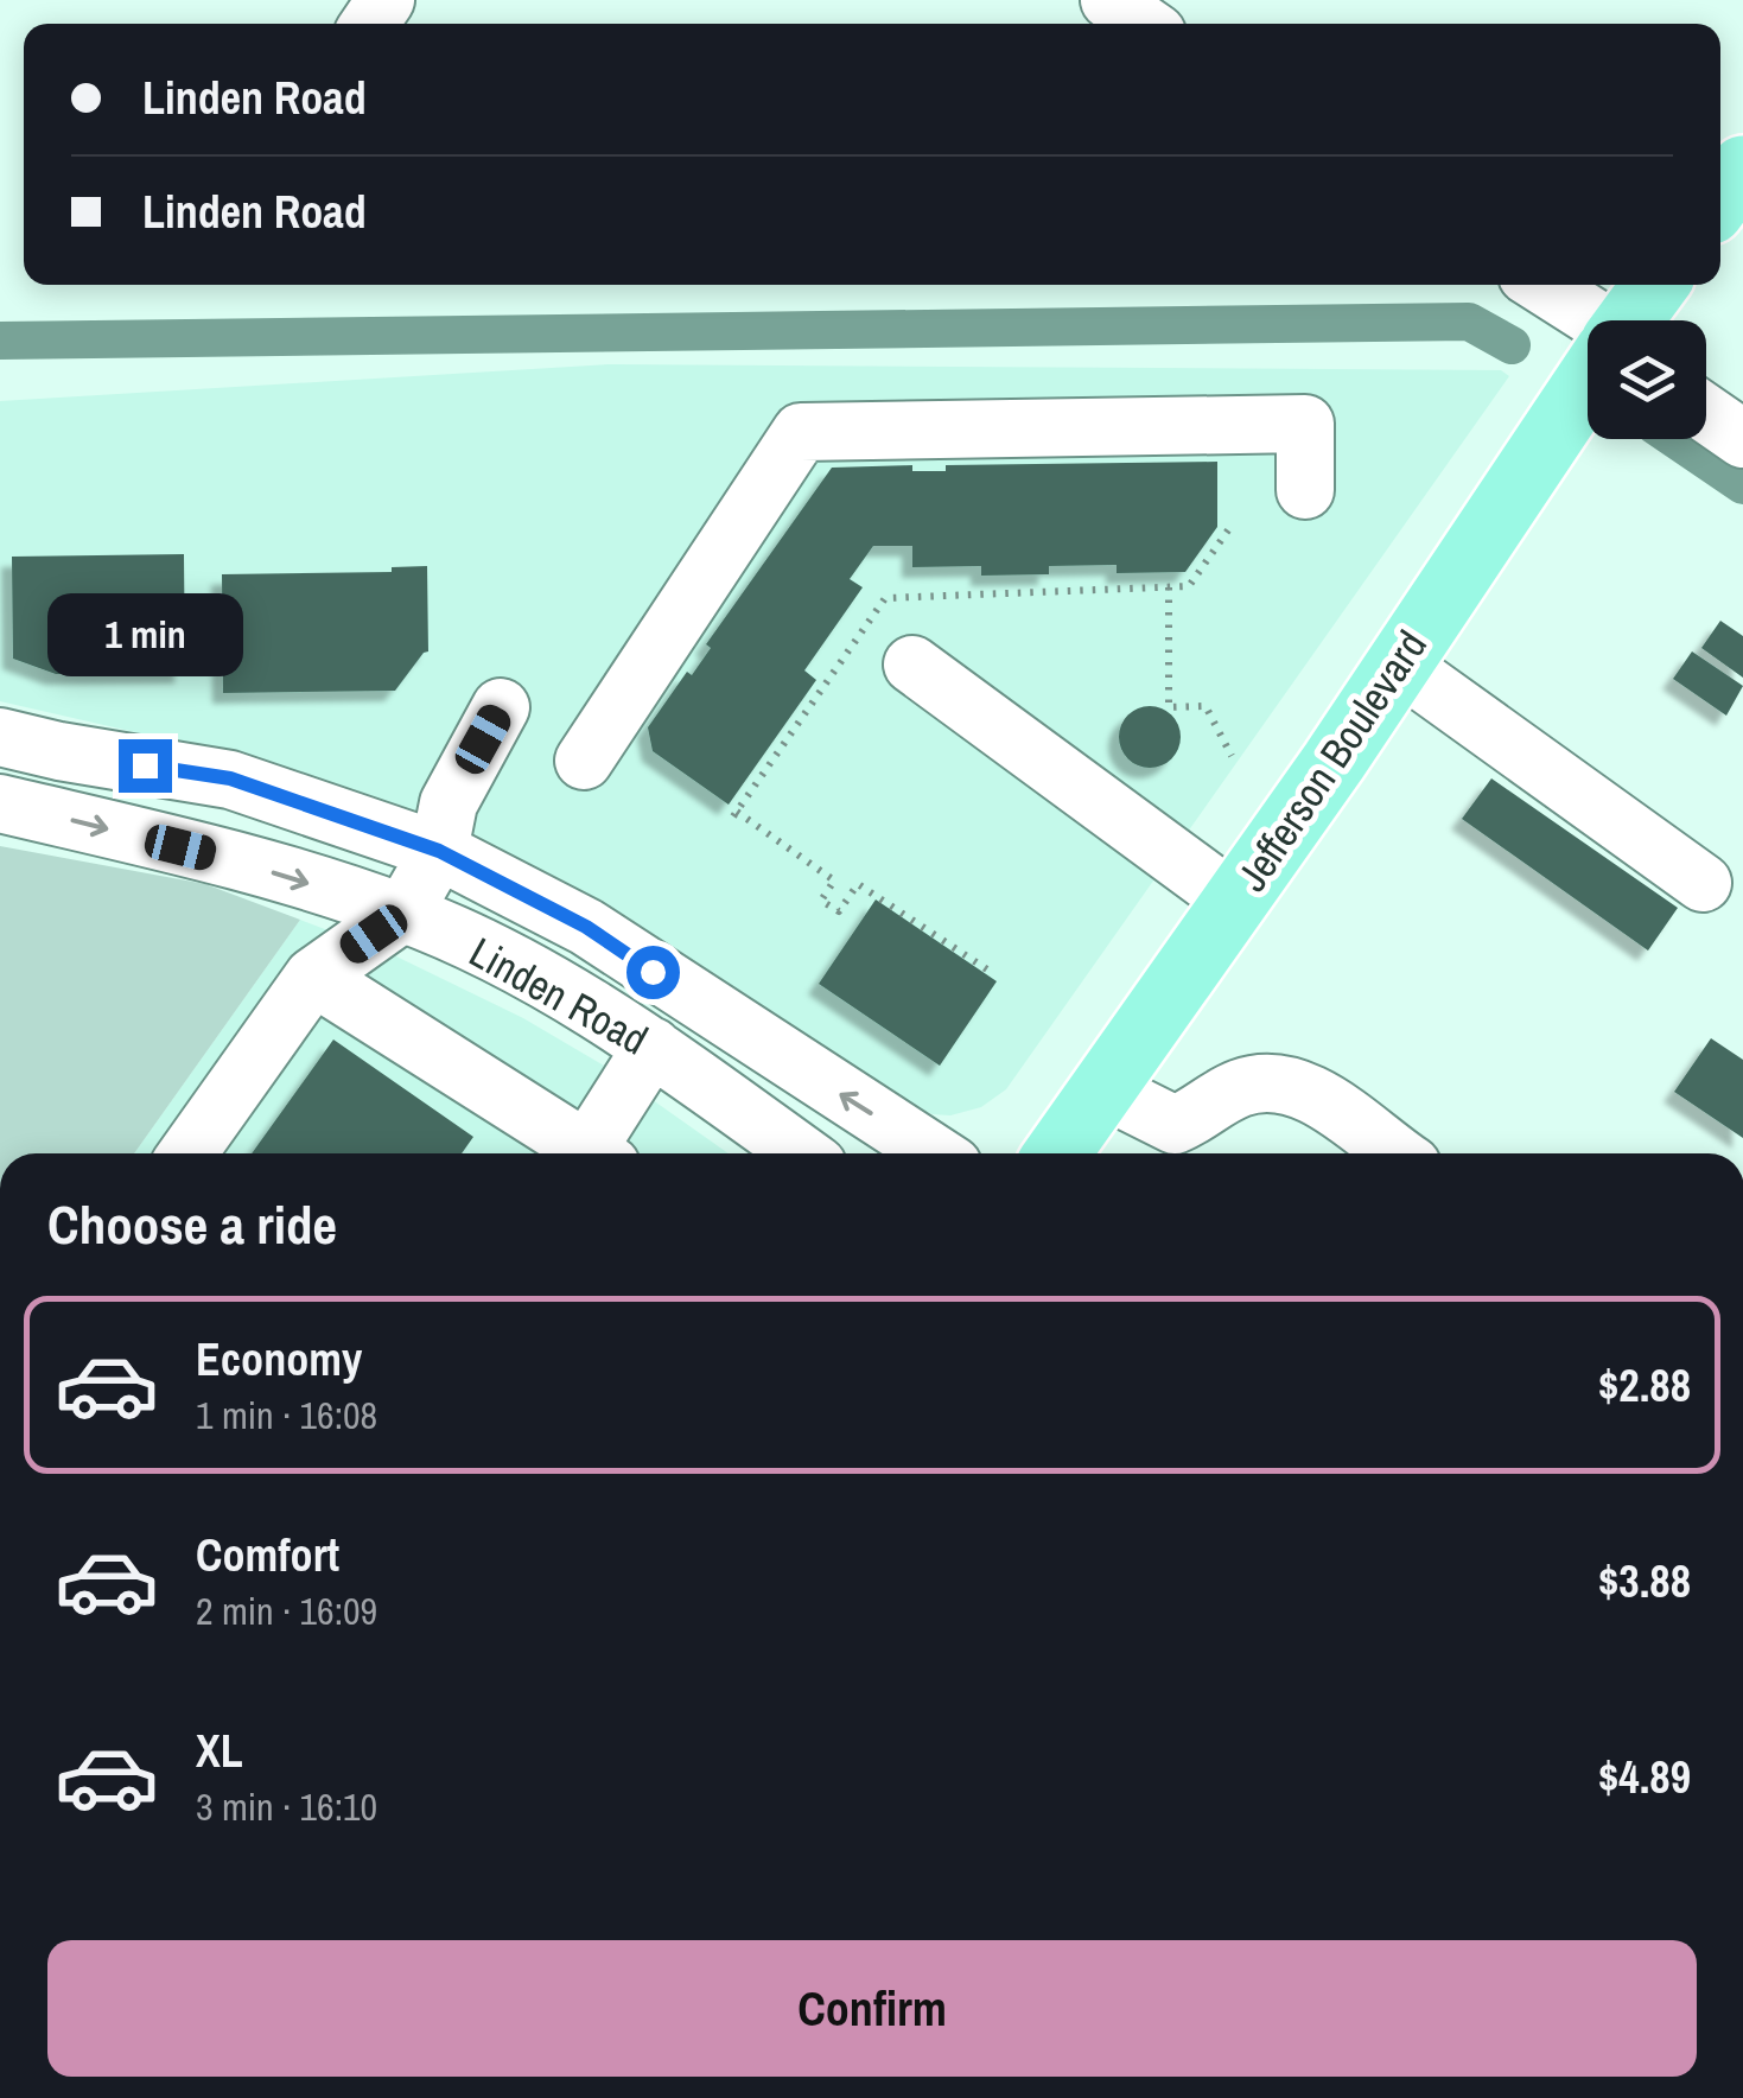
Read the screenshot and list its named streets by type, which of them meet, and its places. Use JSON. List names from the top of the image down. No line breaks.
{"streets":{"main road":["Jefferson Boulevard"],"street":["Linden Road"]},"page":{"banner":["Linden Road","Linden Road"],"bubble":"1 min","heading":"Choose a ride","list":[{"name":"Economy","note":"1 min · 16:08","value":"$2.88"},{"name":"Comfort","note":"2 min · 16:09","value":"$3.88"},{"name":"XL","note":"3 min · 16:10","value":"$4.89"}],"buttons":"Confirm"}}
